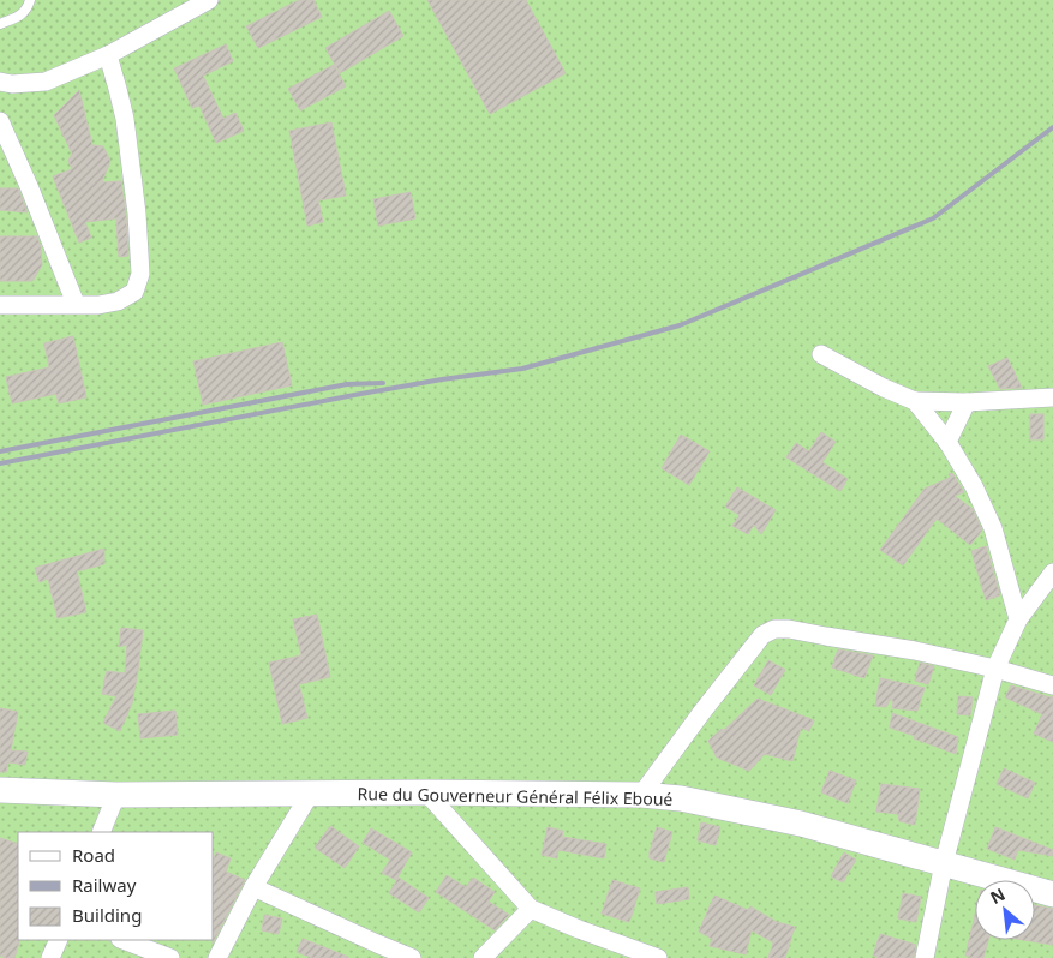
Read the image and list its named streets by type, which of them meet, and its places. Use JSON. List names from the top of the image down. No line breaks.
{"streets":{"main road":["Rue du Gouverneur Général Félix Eboué"]},"legend":["Road","Railway","Building"],"north":"top left"}
